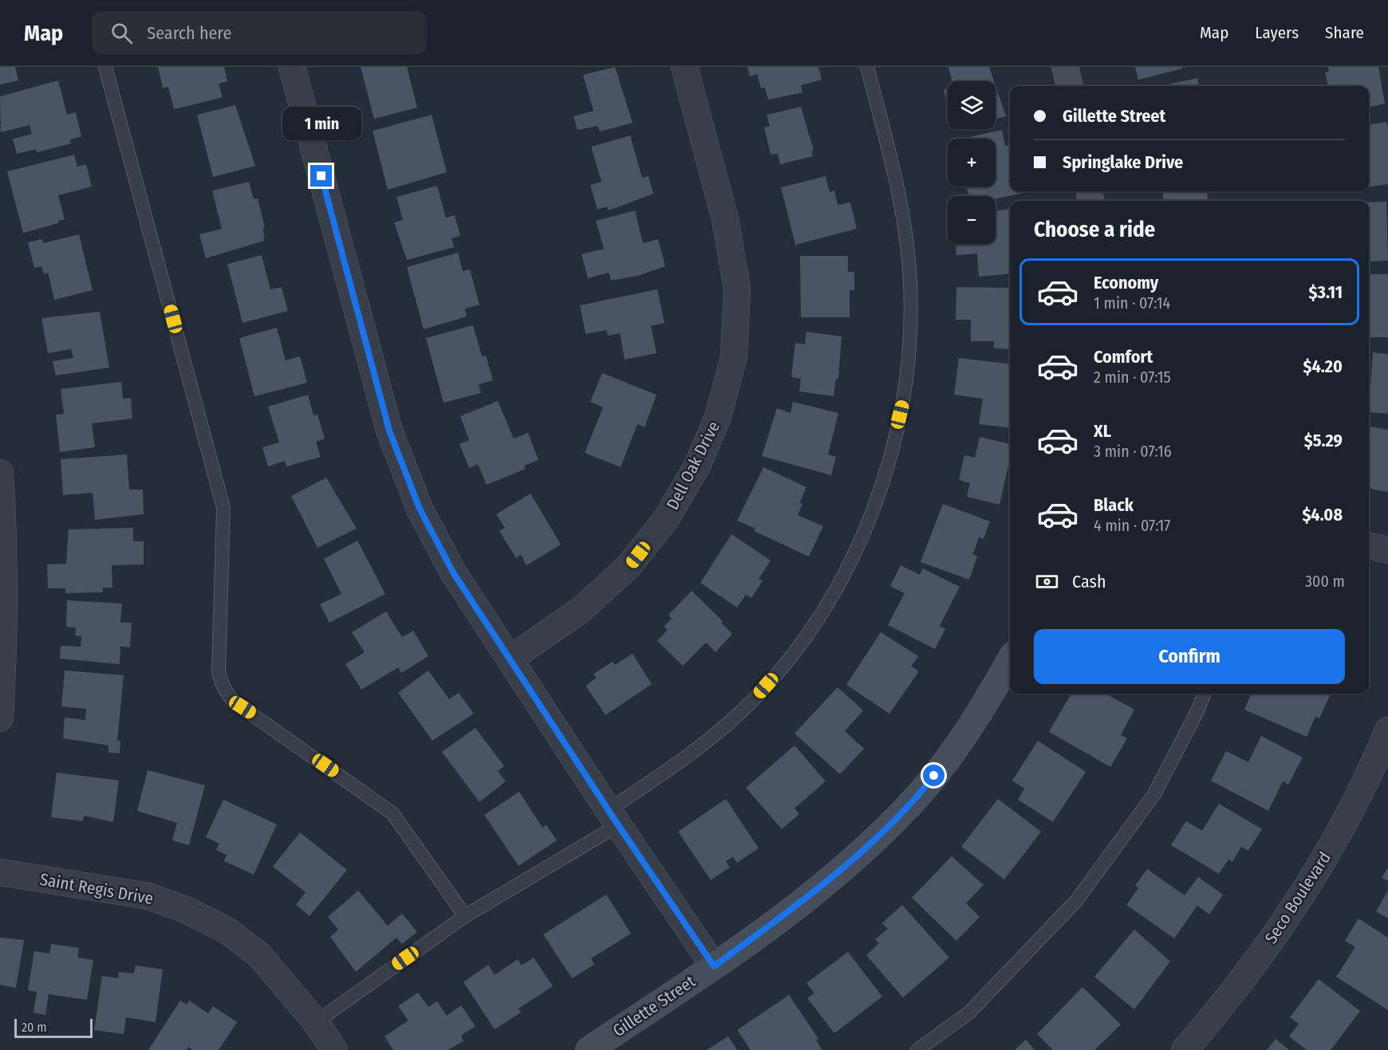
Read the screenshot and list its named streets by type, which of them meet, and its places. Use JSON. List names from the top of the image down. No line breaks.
{"streets":{"street":["Dell Oak Drive","Saint Regis Drive","Seco Boulevard","Gillette Street"]},"scale_bar":"20 m","page":{"header":"Map","search":"Search here","nav":["Map","Layers","Share"],"map_buttons":["+","−"],"banner":["Gillette Street","Springlake Drive"],"bubble":"1 min","heading":"Choose a ride","list":[{"name":"Economy","note":"1 min · 07:14","value":"$3.11"},{"name":"Comfort","note":"2 min · 07:15","value":"$4.20"},{"name":"XL","note":"3 min · 07:16","value":"$5.29"},{"name":"Black","note":"4 min · 07:17","value":"$4.08"}],"pay":["Cash","300 m"],"buttons":"Confirm","scale":"20 m"}}
